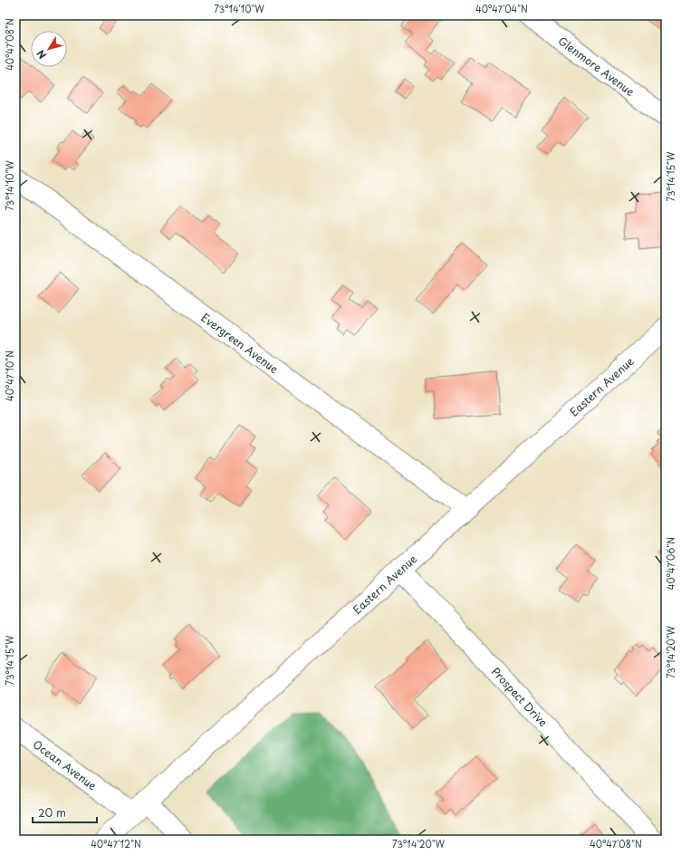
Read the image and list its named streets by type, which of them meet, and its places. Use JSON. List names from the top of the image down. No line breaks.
{"streets":{"street":["Glenmore Avenue","Evergreen Avenue","Eastern Avenue","Prospect Drive","Ocean Avenue"]},"crossings":[["Evergreen Avenue","Eastern Avenue"],["Eastern Avenue","Prospect Drive"],["Eastern Avenue","Ocean Avenue"]],"scale_bar":"20 m","north":"bottom left","coordinates":["73°14'10\"W","40°47'04\"N","40°47'08\"N","73°14'15\"W","40°47'10\"N","40°47'06\"N","73°14'20\"W","40°47'12\"N"]}
